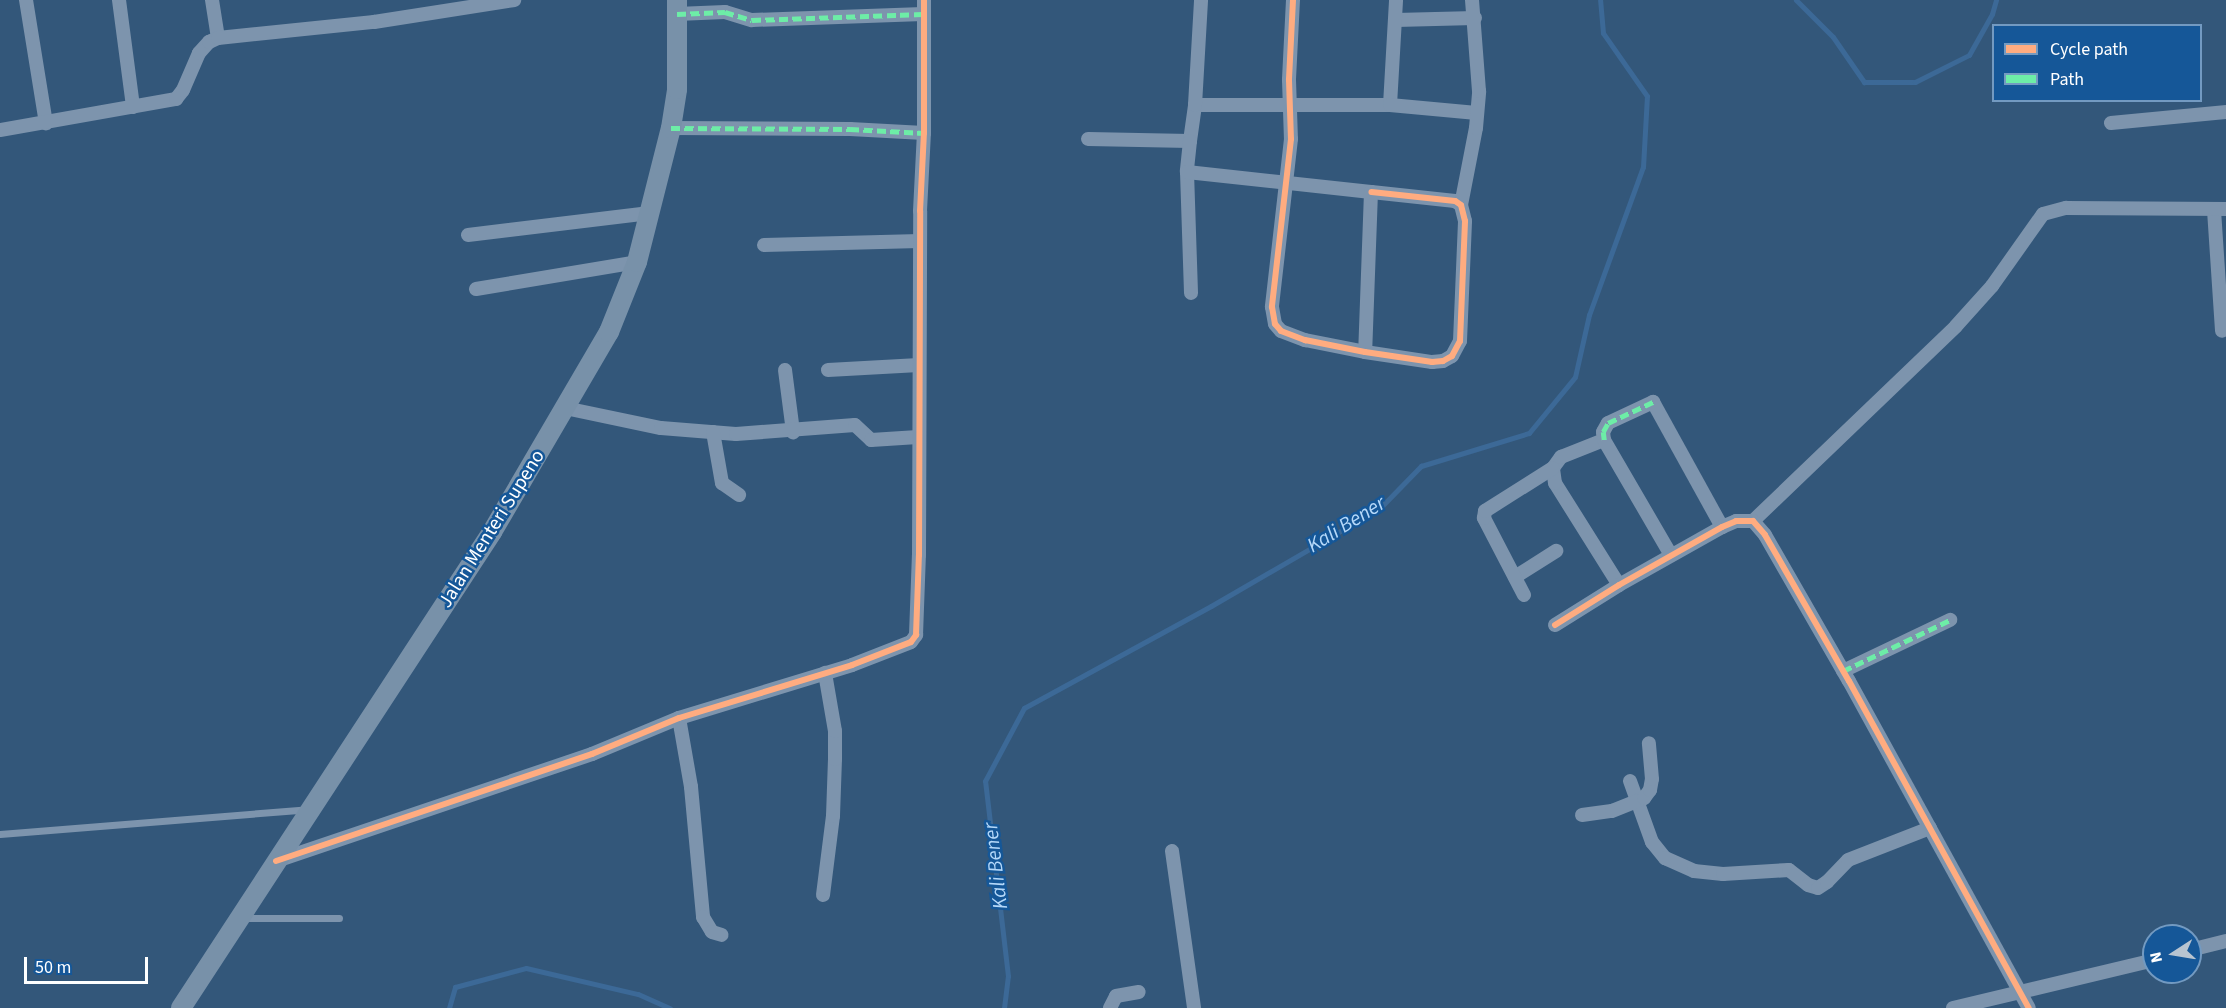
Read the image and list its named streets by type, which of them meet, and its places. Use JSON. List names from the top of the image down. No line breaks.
{"streets":{"main road":["Jalan Menteri Supeno"]},"water":["Kali Bener"],"legend":["Cycle path","Path"],"scale_bar":"50 m","north":"left"}
